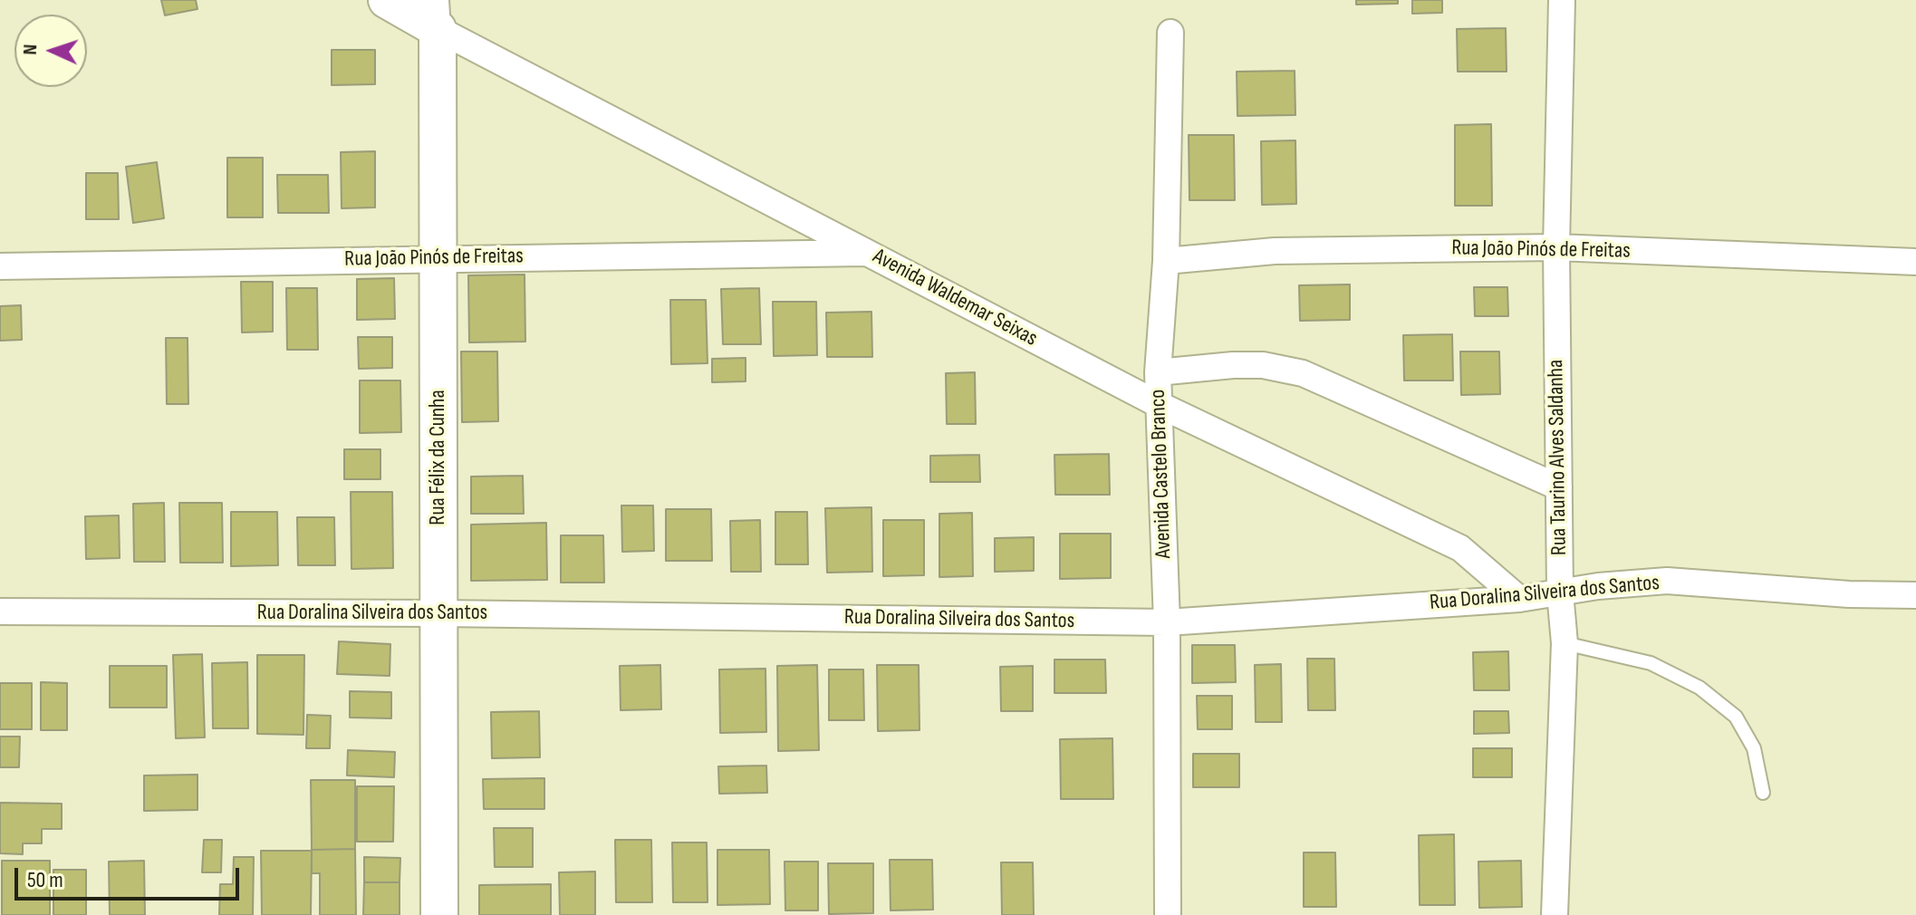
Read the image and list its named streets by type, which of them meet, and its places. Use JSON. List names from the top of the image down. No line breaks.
{"streets":{"street":["Rua João Pinós de Freitas","Avenida Waldemar Seixas","Rua Félix da Cunha","Rua Taurino Alves Saldanha","Avenida Castelo Branco","Rua Doralina Silveira dos Santos"]},"crossings":[["Rua João Pinós de Freitas","Avenida Waldemar Seixas"],["Rua João Pinós de Freitas","Rua Félix da Cunha"],["Rua João Pinós de Freitas","Rua Taurino Alves Saldanha"],["Rua João Pinós de Freitas","Avenida Castelo Branco"],["Avenida Waldemar Seixas","Rua Félix da Cunha"],["Avenida Waldemar Seixas","Avenida Castelo Branco"],["Avenida Waldemar Seixas","Rua Doralina Silveira dos Santos"],["Rua Félix da Cunha","Rua Doralina Silveira dos Santos"],["Rua Taurino Alves Saldanha","Rua Doralina Silveira dos Santos"],["Avenida Castelo Branco","Rua Doralina Silveira dos Santos"]],"scale_bar":"50 m","north":"left"}
